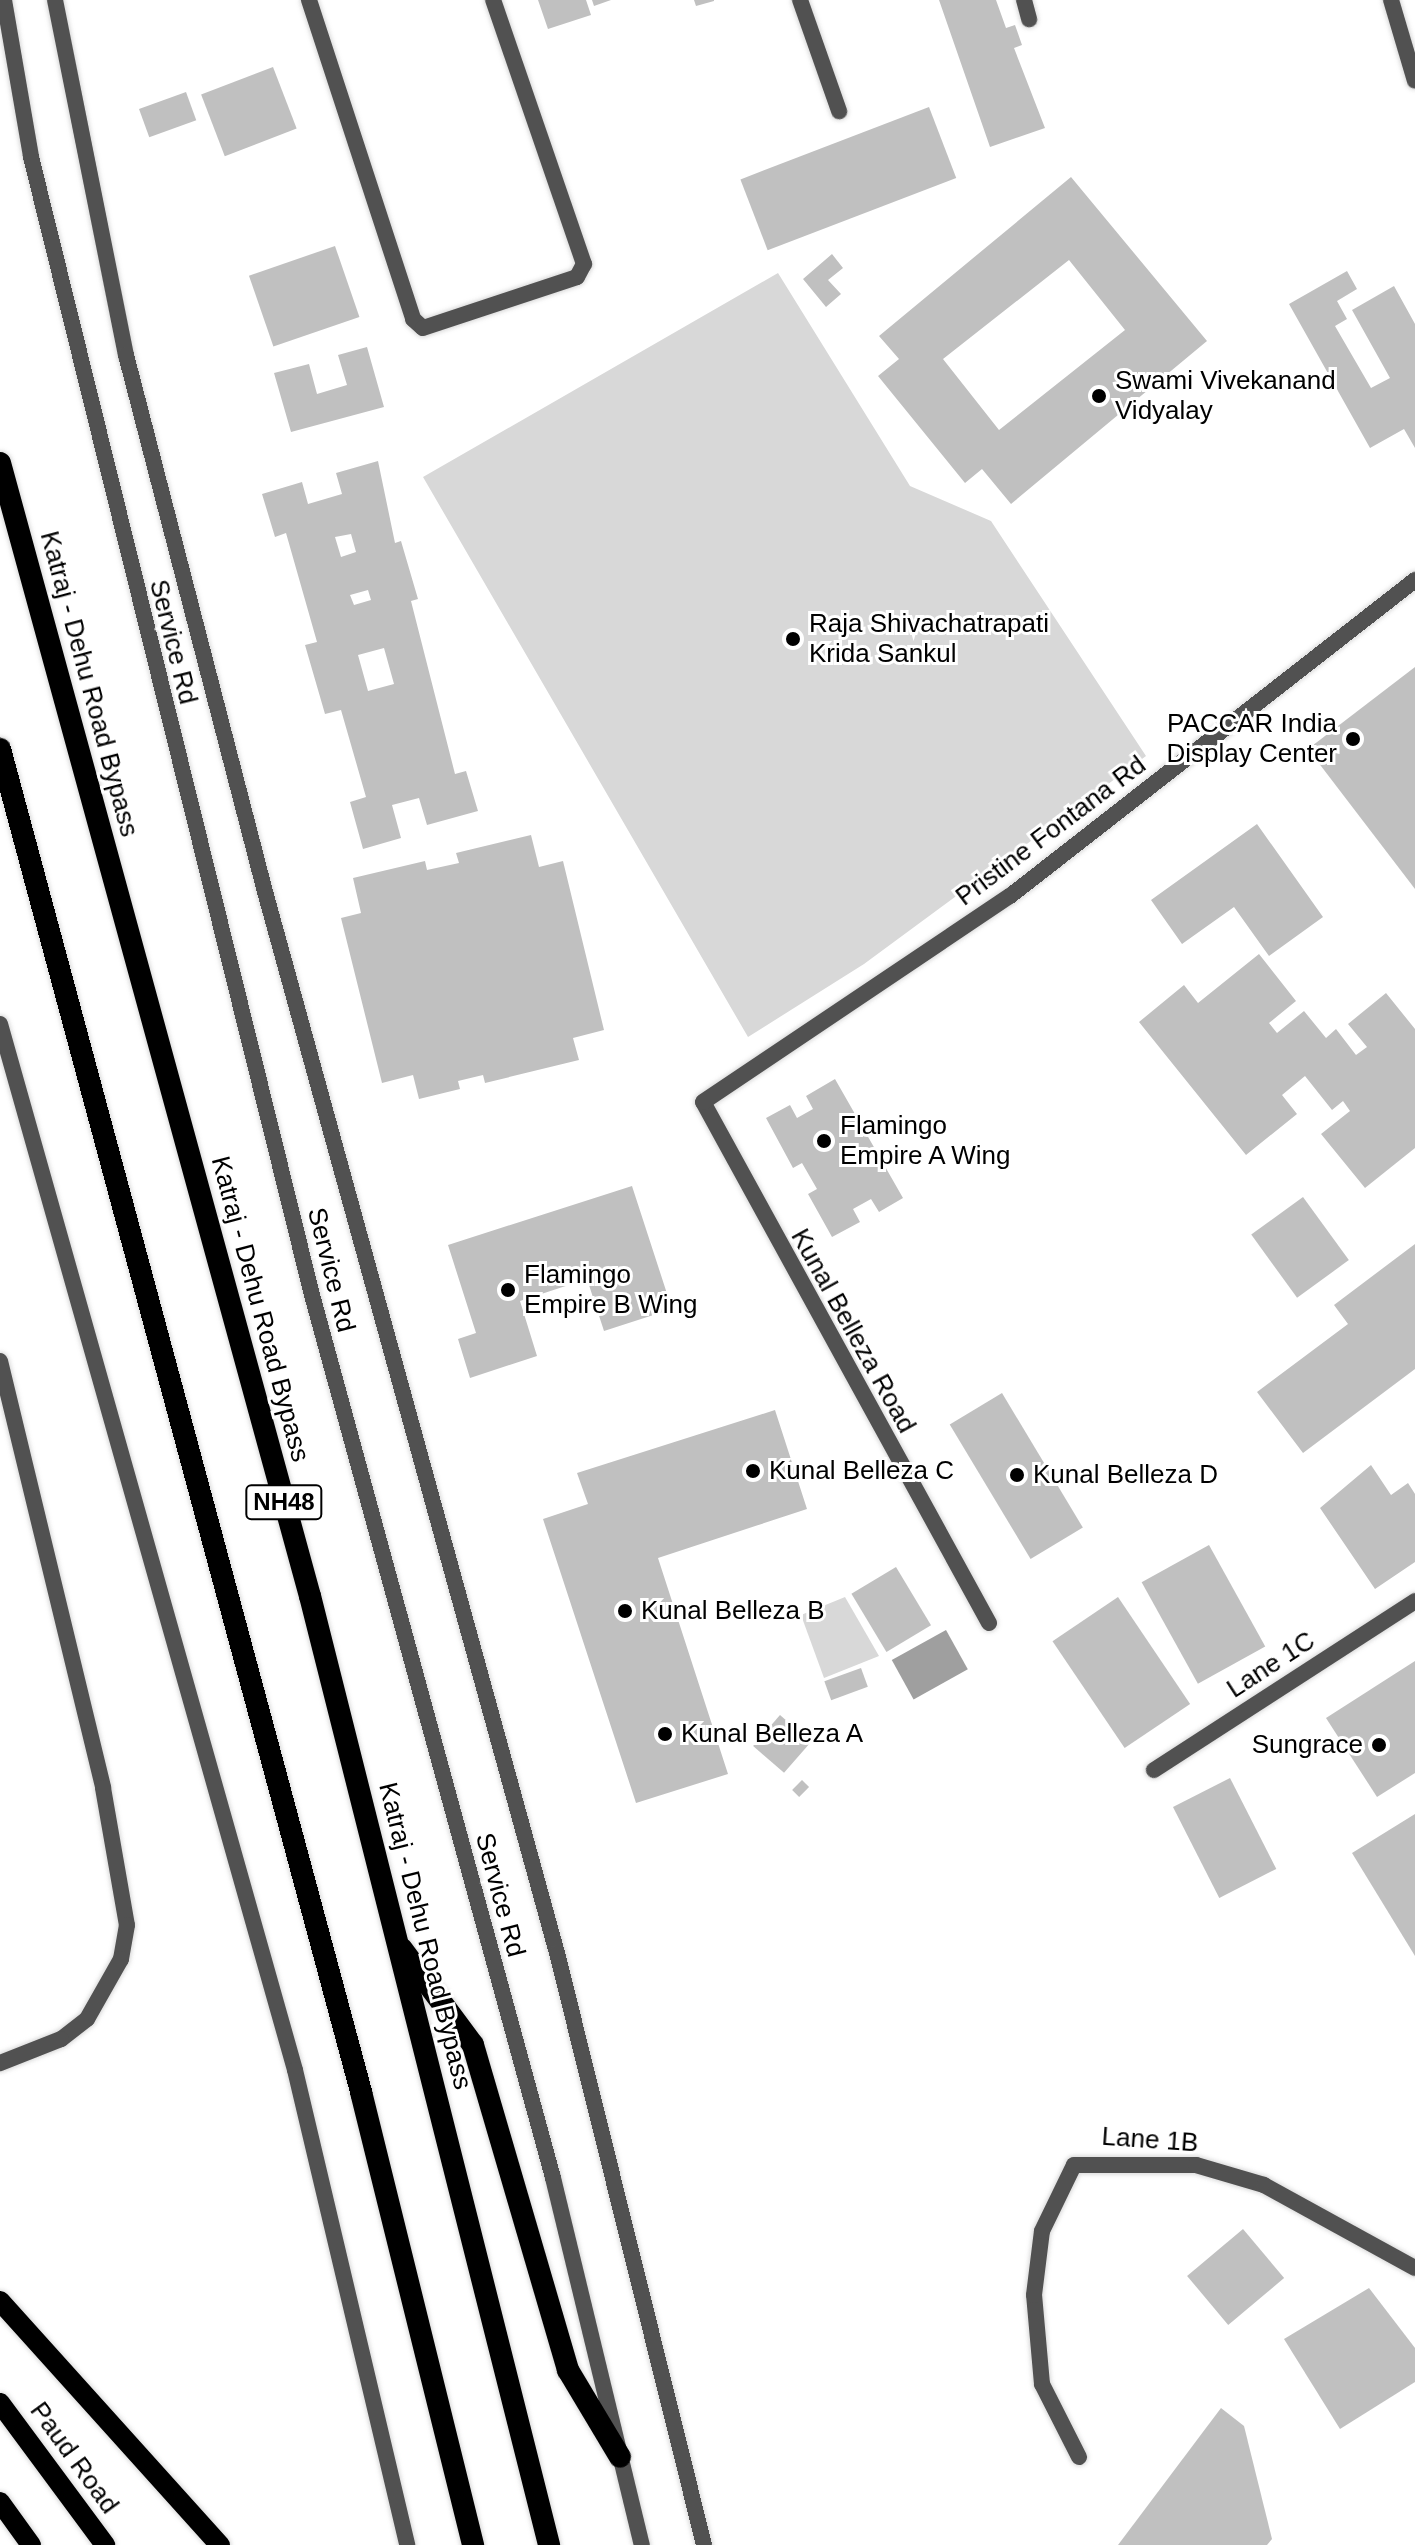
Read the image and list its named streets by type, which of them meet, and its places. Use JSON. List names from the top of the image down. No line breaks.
{"streets":{"highway":["Katraj - Dehu Road Bypass","NH48"],"main road":["Paud Road"],"street":["Service Rd","Pristine Fontana Rd","Kunal Belleza Road","Lane 1C","Lane 1B"]},"crossings":[["Pristine Fontana Rd","Kunal Belleza Road"]],"places":["Swami Vivekanand Vidyalay","Raja Shivachatrapati Krida Sankul","PACCAR India Display Center","Flamingo Empire A Wing","Flamingo Empire B Wing","Kunal Belleza C","Kunal Belleza D","Kunal Belleza B","Kunal Belleza A","Sungrace"]}
